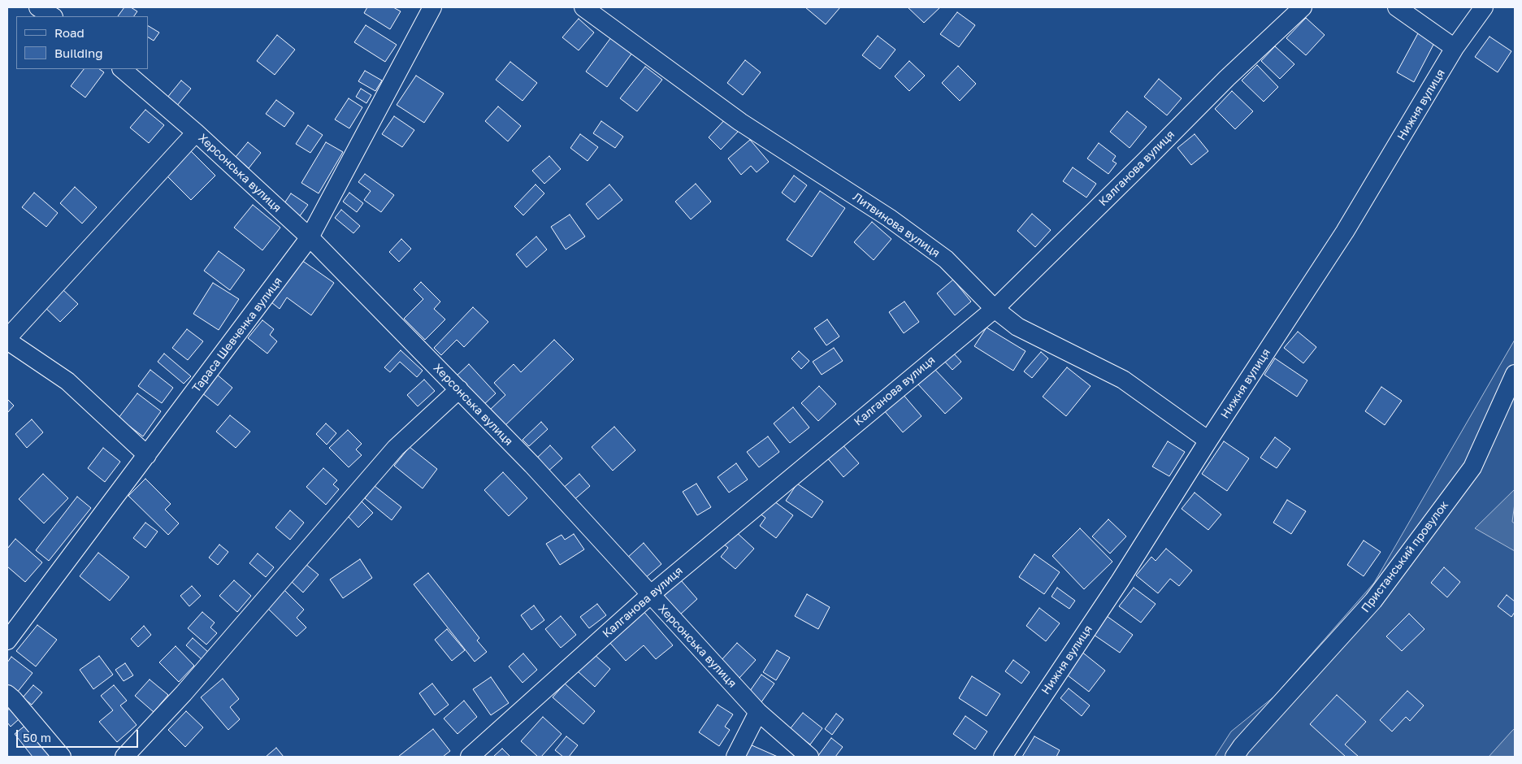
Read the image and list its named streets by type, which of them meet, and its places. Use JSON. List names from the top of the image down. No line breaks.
{"streets":{"street":["Нижня вулиця","Калганова вулиця","Херсонська вулиця","Литвинова вулиця","Тараса Шевченка вулиця","Пристанський провулок"]},"crossings":[["Нижня вулиця","Литвинова вулиця"],["Калганова вулиця","Херсонська вулиця"],["Калганова вулиця","Литвинова вулиця"],["Херсонська вулиця","Тараса Шевченка вулиця"]],"legend":["Road","Building"],"scale_bar":"50 m"}
